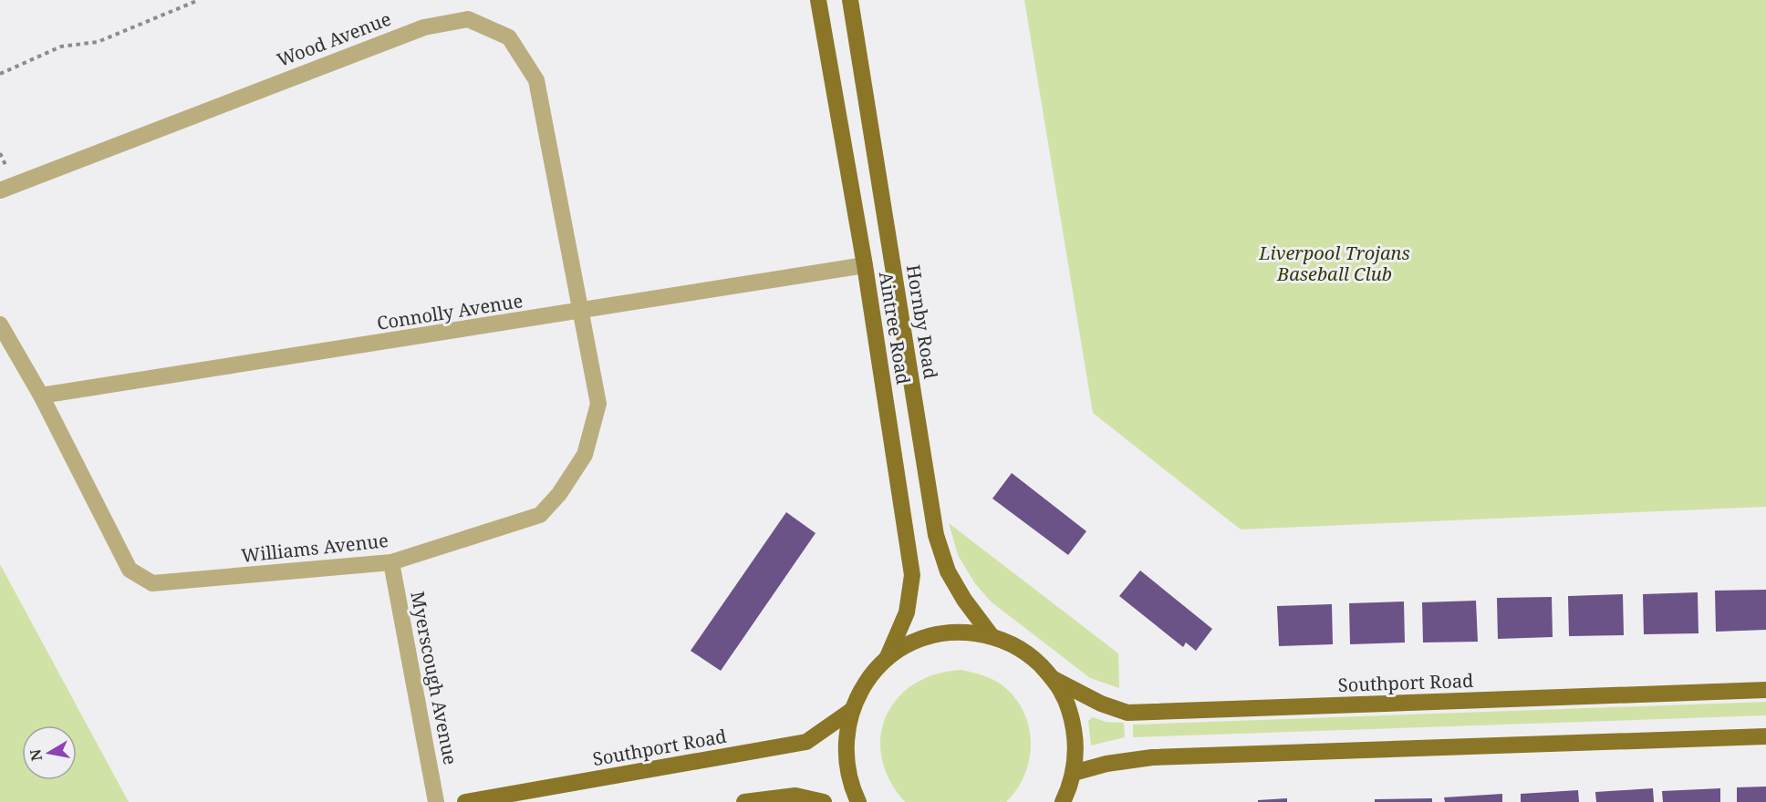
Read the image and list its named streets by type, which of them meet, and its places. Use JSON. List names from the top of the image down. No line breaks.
{"streets":{"main road":["Hornby Road","Aintree Road","Southport Road"],"street":["Wood Avenue","Connolly Avenue","Williams Avenue","Myerscough Avenue"]},"crossings":[["Wood Avenue","Connolly Avenue"],["Wood Avenue","Williams Avenue"],["Connolly Avenue","Aintree Road"],["Connolly Avenue","Williams Avenue"],["Williams Avenue","Myerscough Avenue"]],"parks":["Liverpool Trojans Baseball Club"],"north":"left"}
